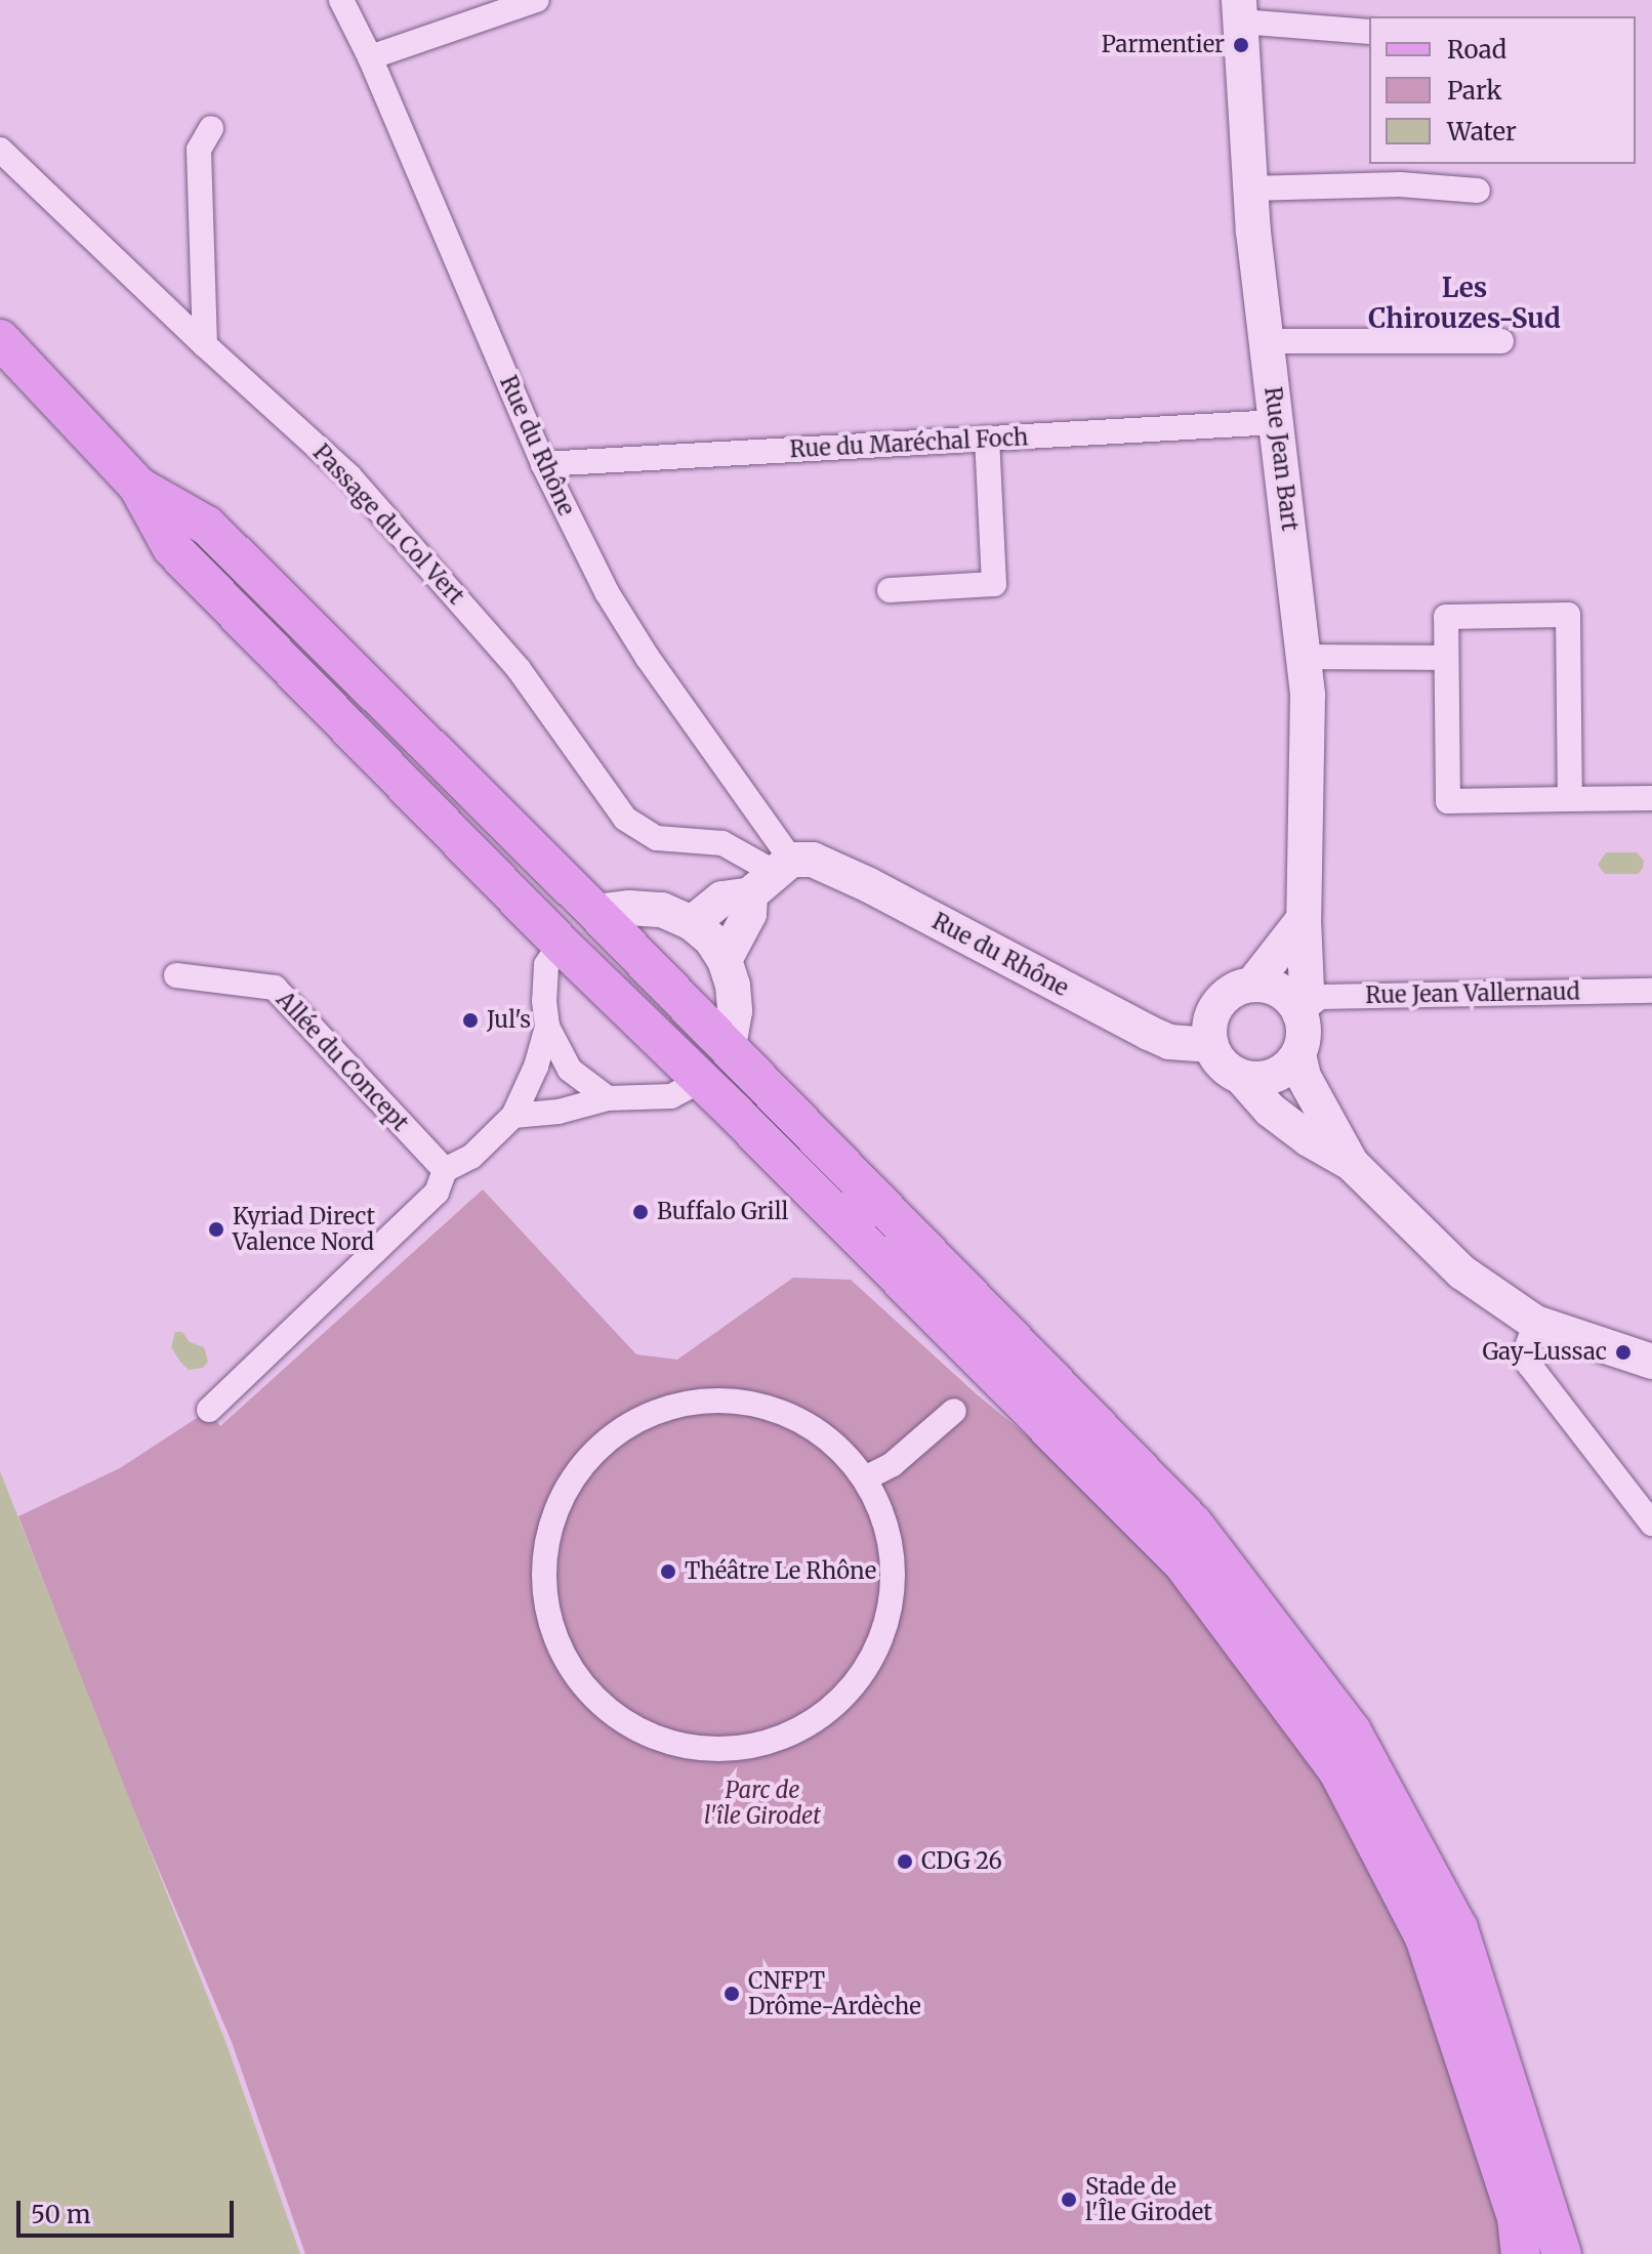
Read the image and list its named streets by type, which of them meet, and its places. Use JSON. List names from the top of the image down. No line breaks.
{"streets":{"street":["Rue du Maréchal Foch","Rue du Rhône","Rue Jean Bart","Passage du Col Vert","Rue Jean Vallernaud","Allée du Concept"]},"crossings":[["Rue du Maréchal Foch","Rue du Rhône"],["Rue du Maréchal Foch","Rue Jean Bart"],["Rue du Rhône","Rue Jean Bart"],["Rue du Rhône","Passage du Col Vert"],["Rue du Rhône","Rue Jean Vallernaud"],["Rue Jean Bart","Rue Jean Vallernaud"]],"districts":["Les Chirouzes-Sud"],"parks":["Parc de l'île Girodet"],"places":["Parmentier","Jul's","Buffalo Grill","Kyriad Direct Valence Nord","Gay-Lussac","Théâtre Le Rhône","CDG 26","CNFPT Drôme-Ardèche","Stade de l'Île Girodet"],"legend":["Road","Park","Water"],"scale_bar":"50 m"}
